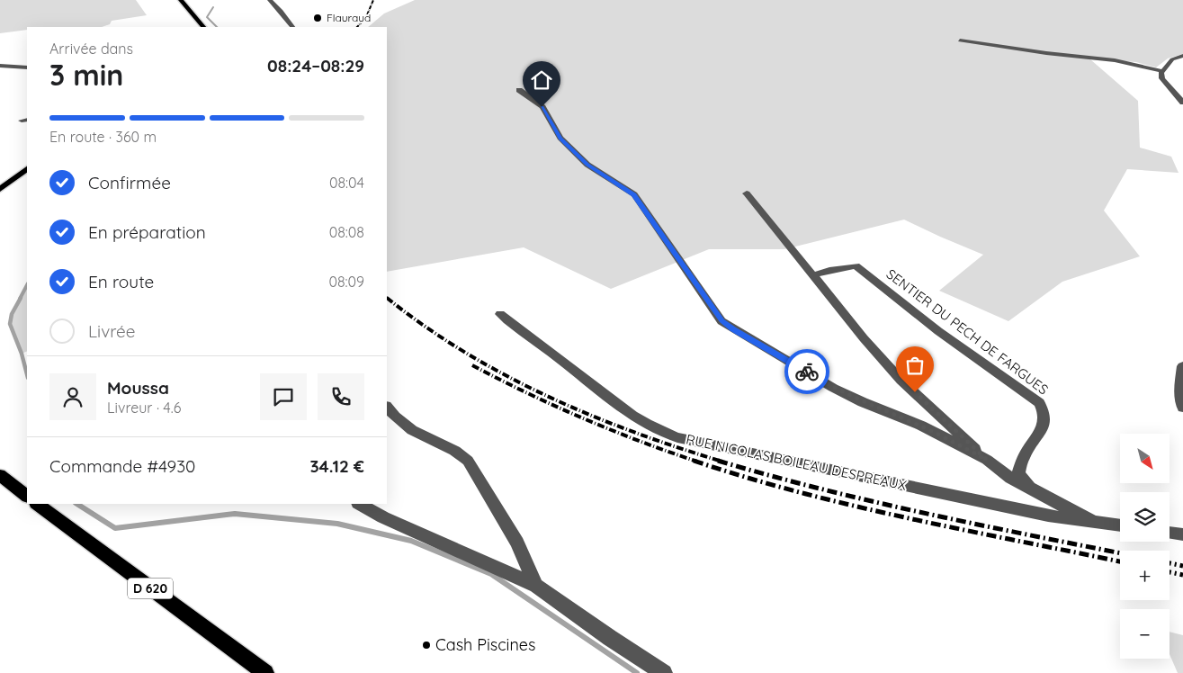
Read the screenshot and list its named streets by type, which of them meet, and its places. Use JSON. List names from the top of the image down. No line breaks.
{"streets":{"main road":["D 620"],"street":["SENTIER DU PECH DE FARGUES","RUE NICOLAS BOILEAU DESPREAUX"]},"places":["Flauraud","Cash Piscines"],"north":"bottom right","page":{"heading":["3 min","Arrivée dans","08:24–08:29"],"panel":["Moussa","Livreur · 4.6","Commande #4930","34.12 €"],"bar":"En route · 360 m","list":[["Confirmée","08:04"],["En préparation","08:08"],["En route","08:09"],"Livrée"],"map_buttons":["+","−"]}}
